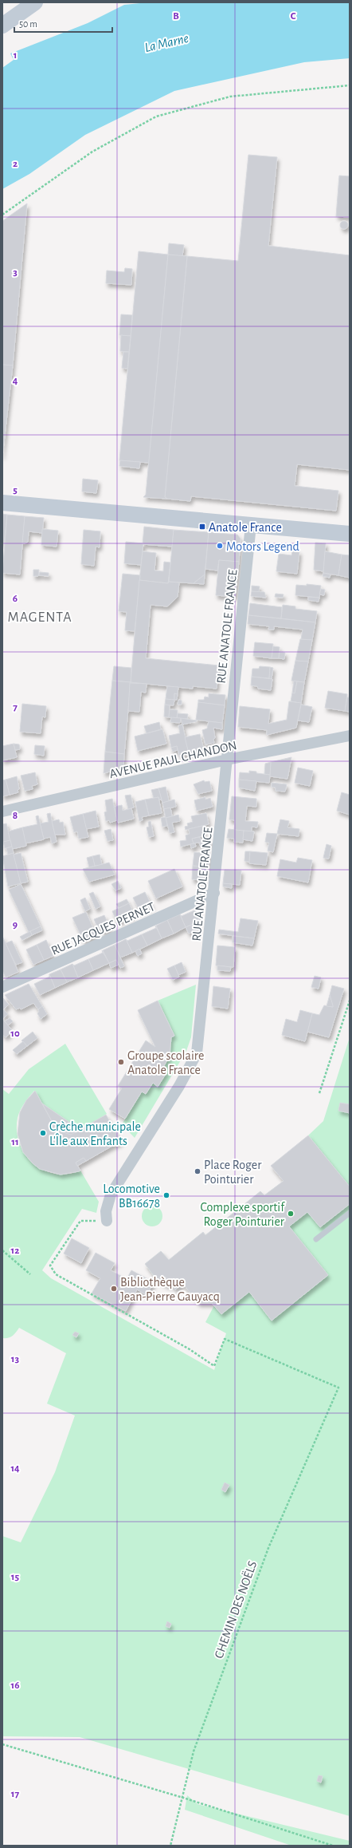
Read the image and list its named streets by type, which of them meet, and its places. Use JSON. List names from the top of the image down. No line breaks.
{"streets":{"street":["RUE ANATOLE FRANCE","AVENUE PAUL CHANDON","RUE JACQUES PERNET"],"path":["CHEMIN DES NOËLS"]},"crossings":[["RUE ANATOLE FRANCE","AVENUE PAUL CHANDON"],["RUE ANATOLE FRANCE","RUE JACQUES PERNET"],["RUE ANATOLE FRANCE","CHEMIN DES NOËLS"]],"districts":["MAGENTA"],"water":["La Marne"],"places":{"transit":["Anatole France"],"other":["Motors Legend","Groupe scolaire Anatole France","Crèche municipale L'Île aux Enfants","Place Roger Pointurier","Locomotive BB16678","Complexe sportif Roger Pointurier","Bibliothèque Jean-Pierre Gauyacq"]},"scale_bar":"50 m","grid":{"columns":["B","C"],"rows":["1","2","3","4","5","6","7","8","9","10","11","12","13","14","15","16","17"]}}
